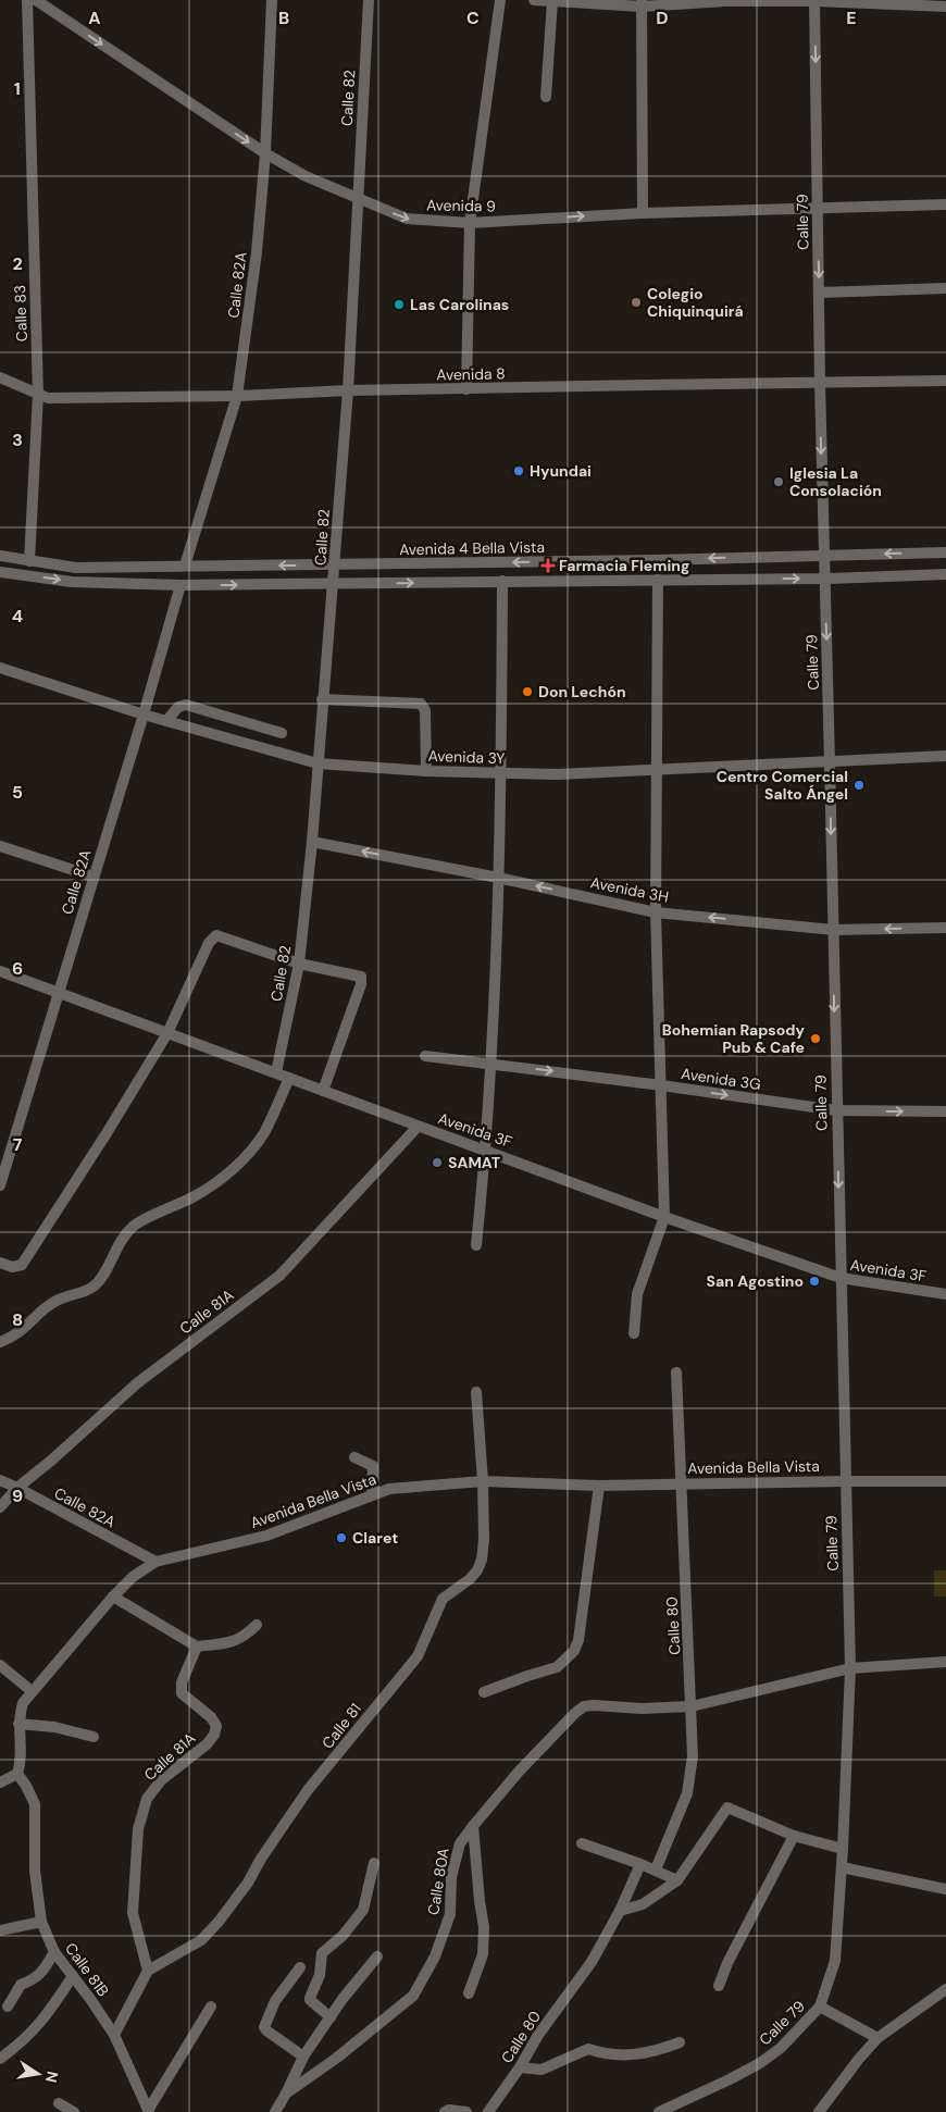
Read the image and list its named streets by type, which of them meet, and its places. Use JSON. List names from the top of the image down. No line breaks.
{"streets":{"street":["Calle 82","Avenida 9","Calle 79","Calle 82A","Calle 83","Avenida 8","Avenida 4 Bella Vista","Avenida 3Y","Avenida 3H","Avenida 3G","Avenida 3F","Calle 81A","Avenida Bella Vista","Calle 80","Calle 81","Calle 80A","Calle 81B"]},"crossings":[["Calle 82","Avenida 9"],["Calle 82","Avenida 8"],["Calle 82","Avenida 4 Bella Vista"],["Calle 82","Avenida 3Y"],["Calle 82","Avenida 3H"],["Calle 82","Avenida 3F"],["Avenida 9","Calle 79"],["Avenida 9","Calle 82A"],["Calle 79","Avenida 8"],["Calle 79","Avenida 4 Bella Vista"],["Calle 79","Avenida 3Y"],["Calle 79","Avenida 3H"],["Calle 79","Avenida 3G"],["Calle 79","Avenida 3F"],["Calle 79","Avenida Bella Vista"],["Calle 79","Calle 80A"],["Calle 82A","Avenida 8"],["Calle 82A","Avenida 4 Bella Vista"],["Calle 82A","Avenida 3Y"],["Calle 82A","Avenida 3F"],["Calle 82A","Calle 81A"],["Calle 82A","Avenida Bella Vista"],["Calle 83","Avenida 8"],["Calle 83","Avenida 4 Bella Vista"],["Avenida 3F","Calle 81A"],["Calle 81A","Calle 81"],["Avenida Bella Vista","Calle 80"],["Avenida Bella Vista","Calle 81"],["Avenida Bella Vista","Calle 81B"],["Calle 80","Calle 80A"]],"one_way":["Avenida 9","Calle 79","Avenida 3H","Avenida 3G"],"places":{"other":["Colegio Chiquinquirá","Las Carolinas","Hyundai","Iglesia La Consolación","Don Lechón","Centro Comercial Salto Ángel","Bohemian Rapsody Pub & Cafe","SAMAT","San Agostino","Claret"],"health":["Farmacia Fleming"]},"north":"right","grid":{"columns":["A","B","C","D","E"],"rows":["1","2","3","4","5","6","7","8","9"]}}
